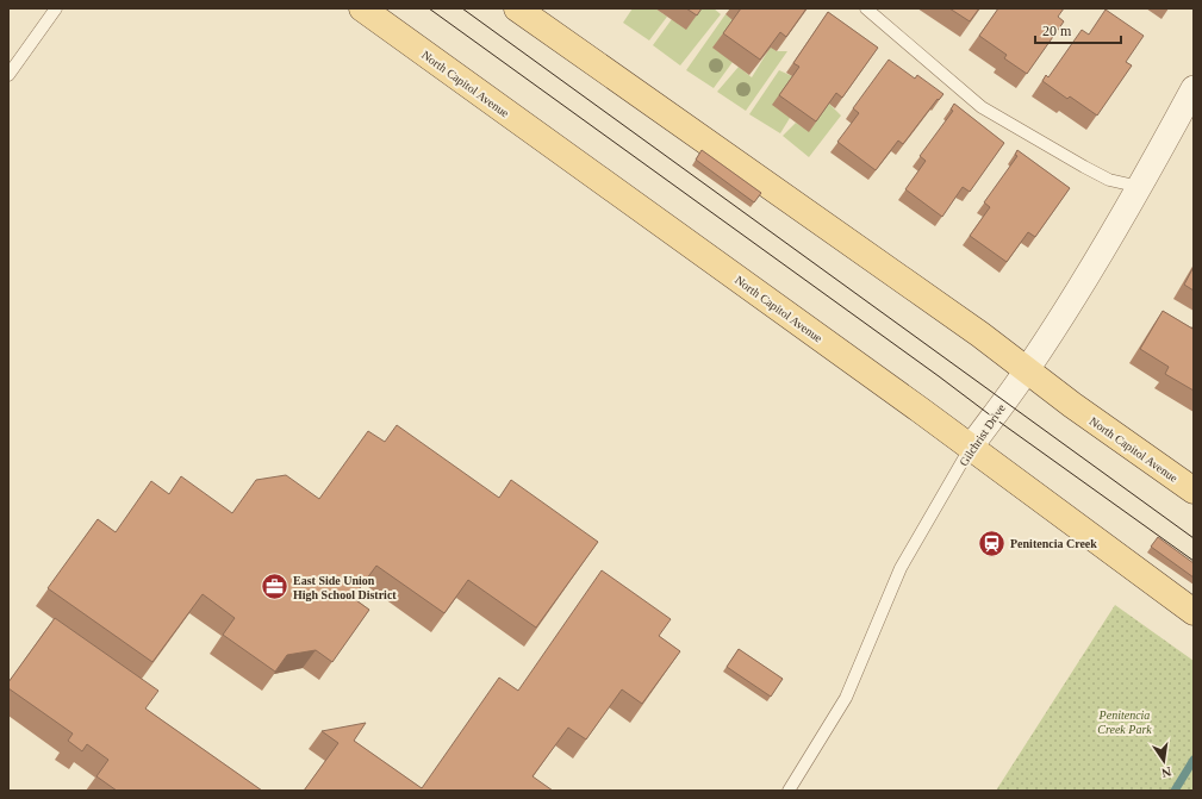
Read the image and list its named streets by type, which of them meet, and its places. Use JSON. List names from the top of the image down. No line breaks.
{"streets":{"main road":["North Capitol Avenue"],"street":["Gilchrist Drive"]},"crossings":[["North Capitol Avenue","Gilchrist Drive"]],"parks":["Penitencia Creek Park"],"places":{"station":["Penitencia Creek"],"office":["East Side Union High School District"]},"scale_bar":"20 m","north":"bottom"}
